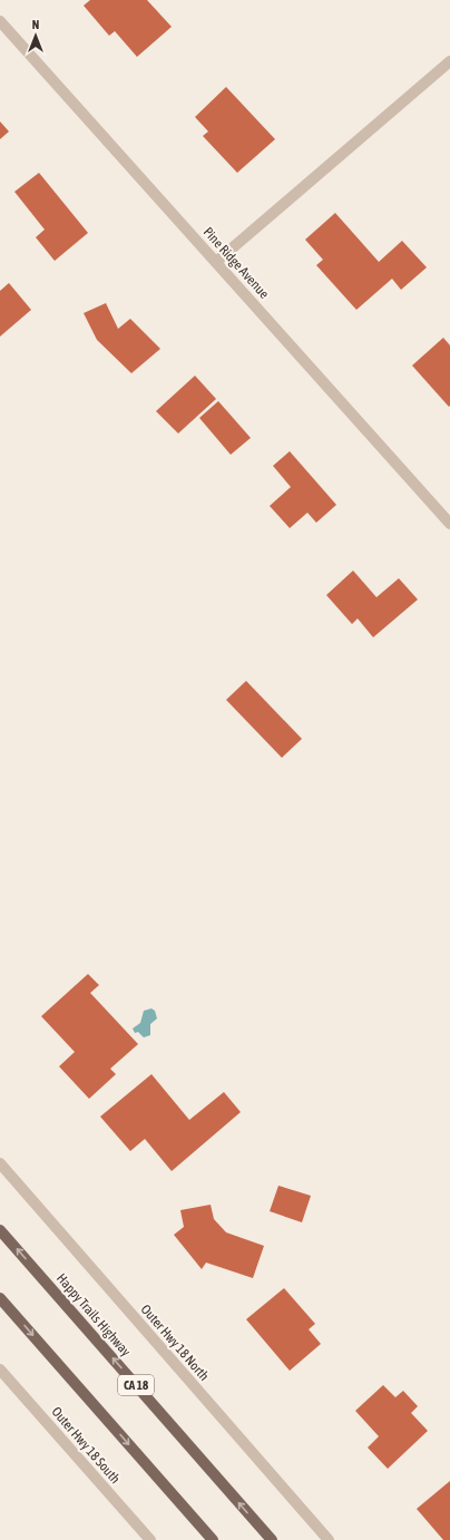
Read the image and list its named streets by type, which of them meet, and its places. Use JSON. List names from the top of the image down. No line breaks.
{"streets":{"main road":["Happy Trails Highway","CA 18"],"street":["Pine Ridge Avenue","Outer Hwy 18 North","Outer Hwy 18 South"]},"north":"top"}
